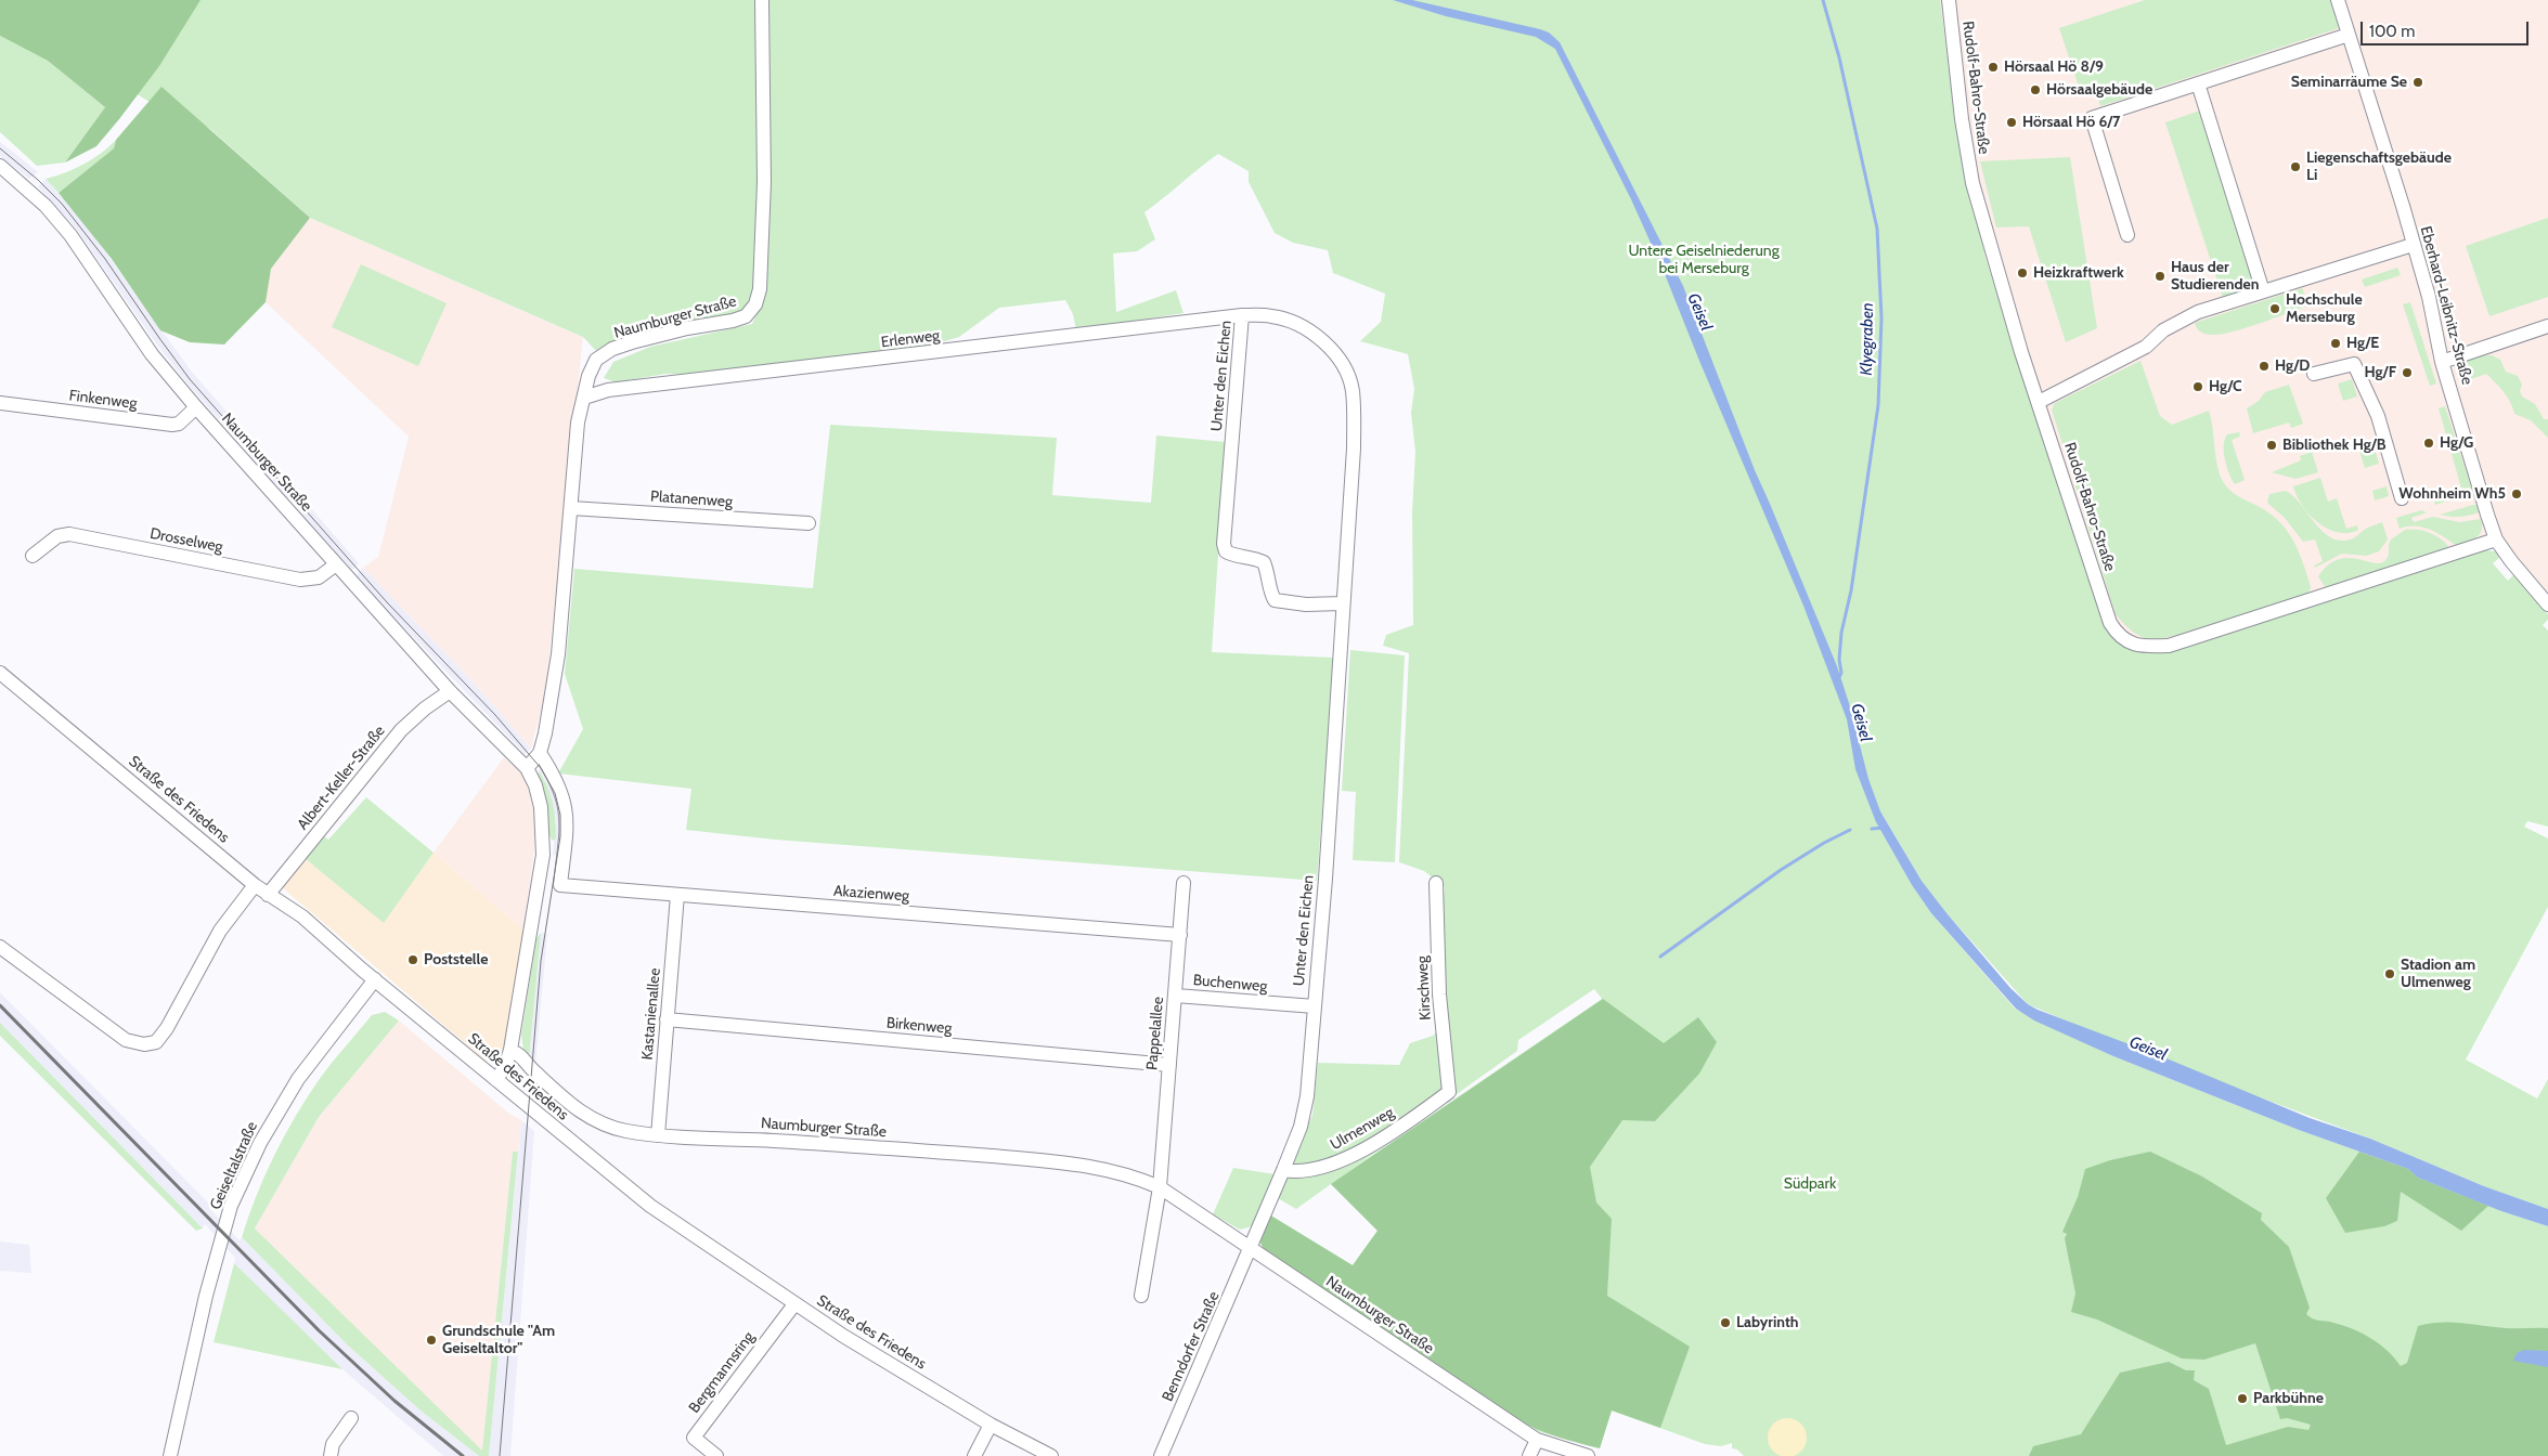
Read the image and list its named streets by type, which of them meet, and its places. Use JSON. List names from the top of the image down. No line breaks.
{"streets":{"street":["Rudolf-Bahro-Straße","Eberhard-Leibnitz-Straße","Naumburger Straße","Erlenweg","Unter den Eichen","Finkenweg","Platanenweg","Drosselweg","Albert-Keller-Straße","Straße des Friedens","Akazienweg","Buchenweg","Kirschweg","Kastanienallee","Birkenweg","Pappelallee","Ulmenweg","Geiseltalstraße","Benndorfer Straße","Bergmannsring"]},"crossings":[["Rudolf-Bahro-Straße","Eberhard-Leibnitz-Straße"],["Naumburger Straße","Erlenweg"],["Naumburger Straße","Unter den Eichen"],["Naumburger Straße","Finkenweg"],["Naumburger Straße","Platanenweg"],["Naumburger Straße","Drosselweg"],["Naumburger Straße","Albert-Keller-Straße"],["Naumburger Straße","Straße des Friedens"],["Naumburger Straße","Akazienweg"],["Naumburger Straße","Kastanienallee"],["Naumburger Straße","Pappelallee"],["Naumburger Straße","Benndorfer Straße"],["Erlenweg","Unter den Eichen"],["Unter den Eichen","Buchenweg"],["Unter den Eichen","Ulmenweg"],["Unter den Eichen","Benndorfer Straße"],["Albert-Keller-Straße","Straße des Friedens"],["Straße des Friedens","Geiseltalstraße"],["Straße des Friedens","Bergmannsring"],["Akazienweg","Kastanienallee"],["Akazienweg","Pappelallee"],["Buchenweg","Pappelallee"],["Kirschweg","Ulmenweg"],["Kastanienallee","Birkenweg"],["Birkenweg","Pappelallee"]],"water":["Geisel","Klyegraben"],"parks":["Untere Geiselniederung bei Merseburg","Südpark"],"places":["Hörsaal Hö 8/9","Seminarräume Se","Hörsaalgebäude","Hörsaal Hö 6/7","Liegenschaftsgebäude Li","Heizkraftwerk","Haus der Studierenden","Hochschule Merseburg","Hg/E","Hg/D","Hg/F","Hg/C","Hg/G","Bibliothek Hg/B","Wohnheim Wh5","Poststelle","Stadion am Ulmenweg","Labyrinth","Grundschule \"Am Geiseltaltor\"","Parkbühne"],"scale_bar":"100 m"}
